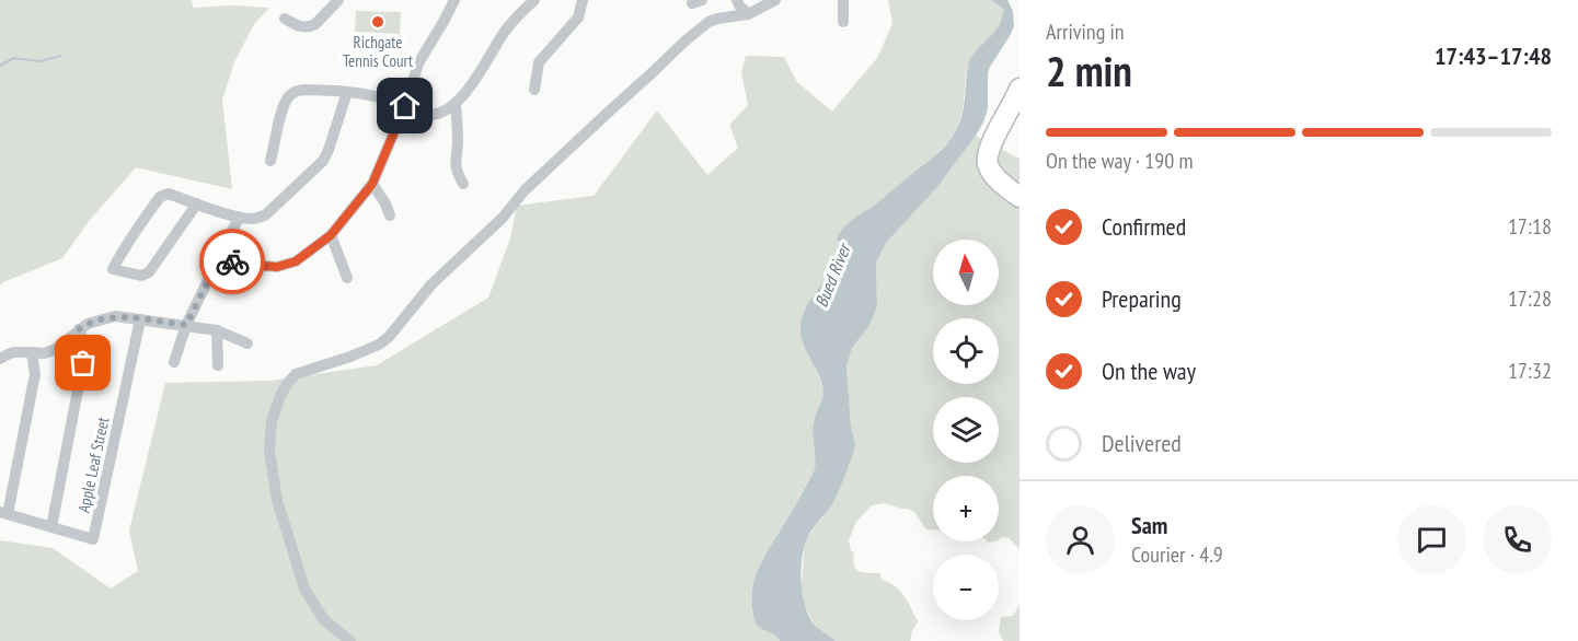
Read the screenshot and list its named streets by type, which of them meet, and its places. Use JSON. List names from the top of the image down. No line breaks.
{"streets":{"street":["Apple Leaf Street"]},"water":["Bued River"],"places":["Richgate Tennis Court"],"north":"top","page":{"heading":["2 min","Arriving in","17:43–17:48"],"panel":["Sam","Courier · 4.9"],"bar":"On the way · 190 m","list":[["Confirmed","17:18"],["Preparing","17:28"],["On the way","17:32"],"Delivered"],"map_buttons":["+","−"]}}
